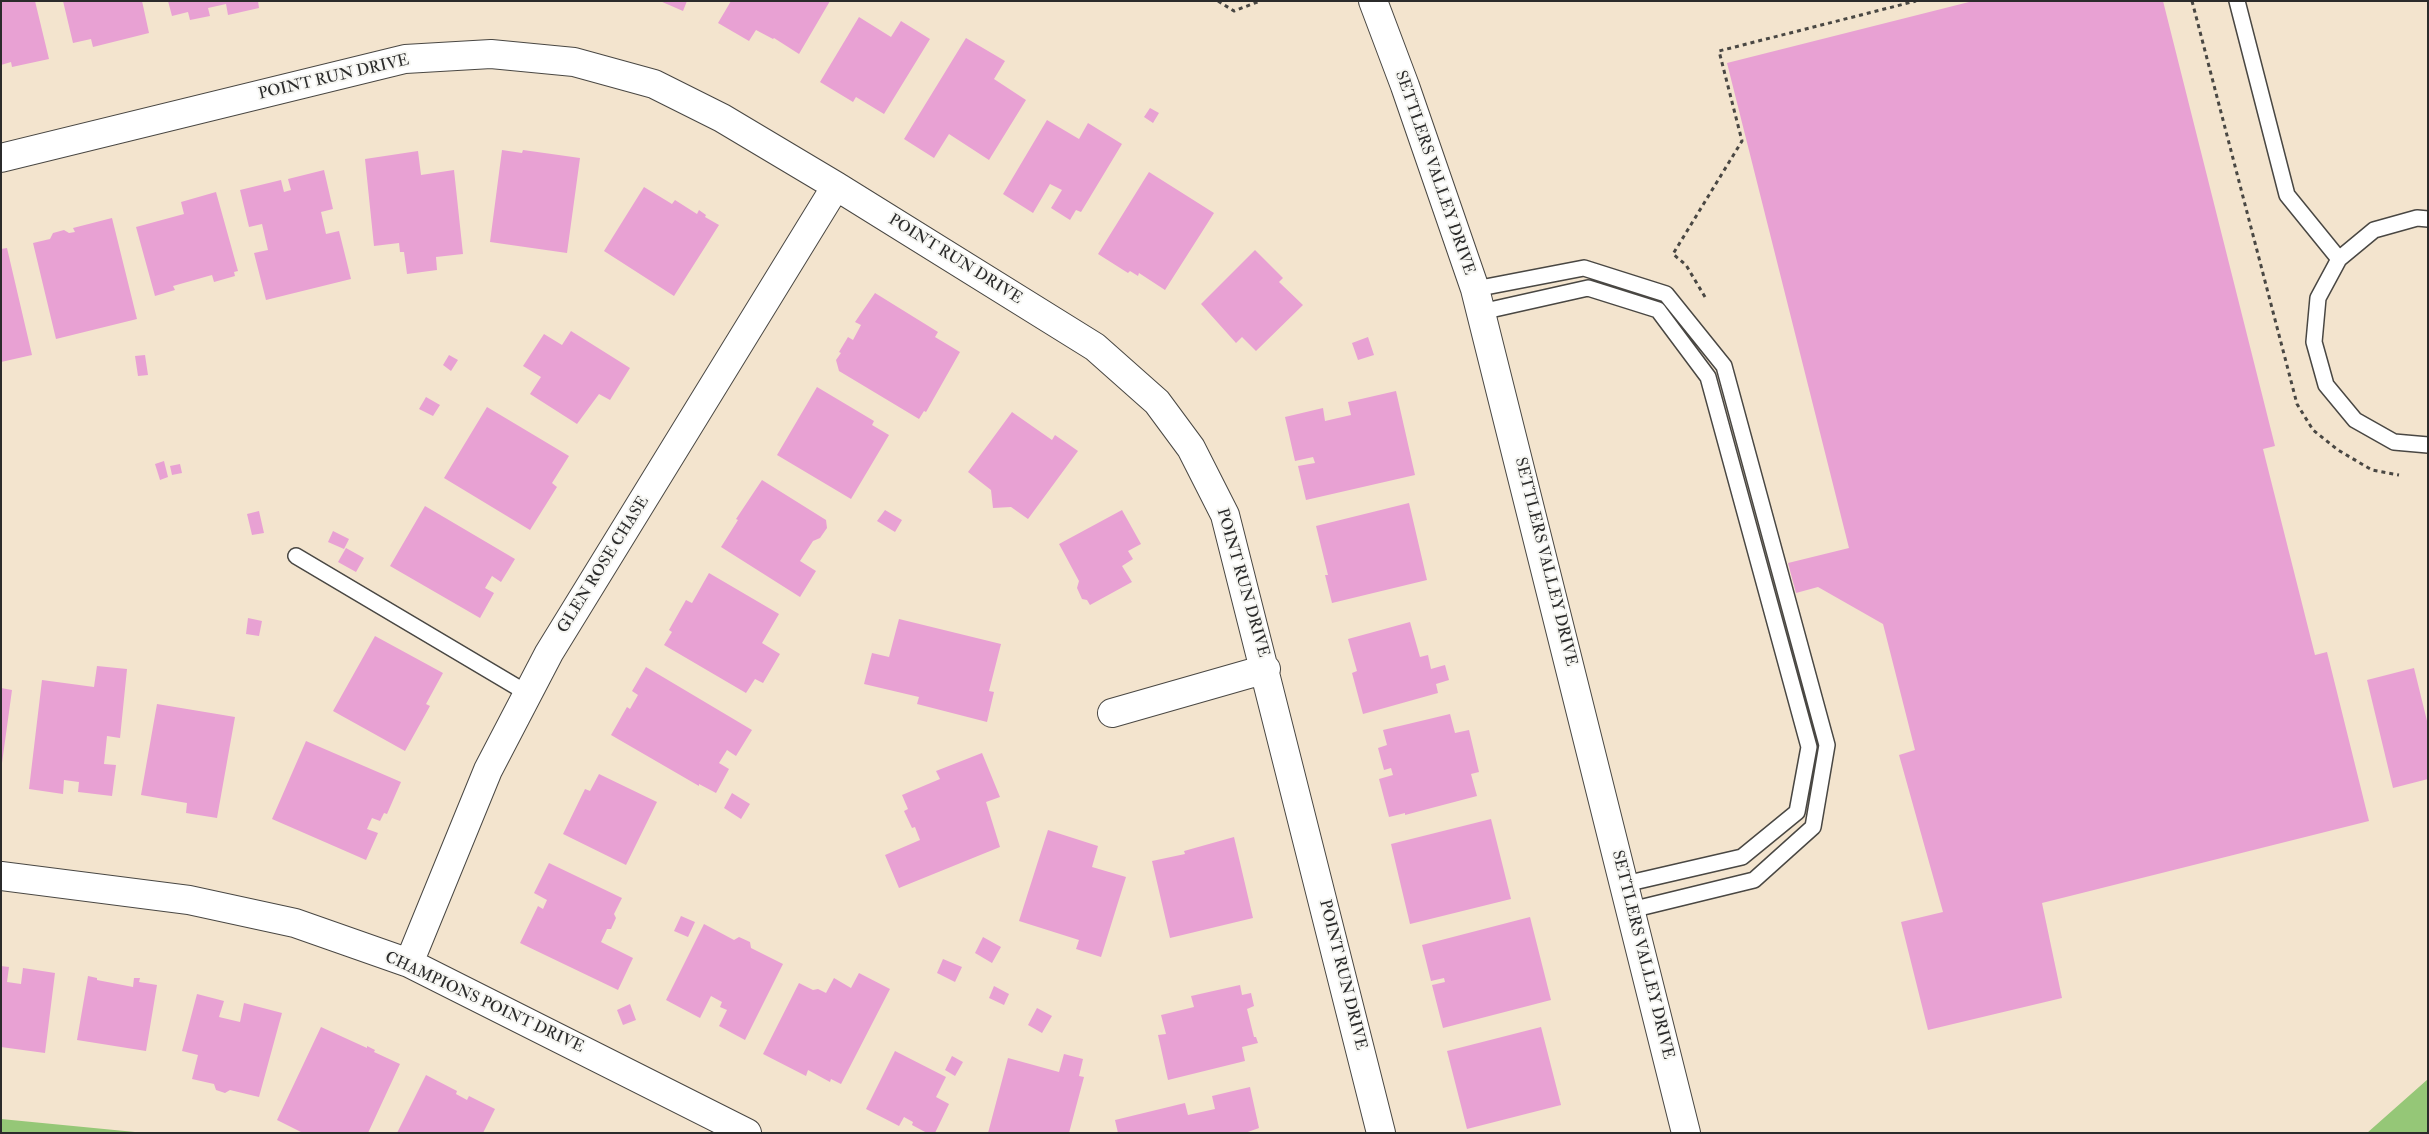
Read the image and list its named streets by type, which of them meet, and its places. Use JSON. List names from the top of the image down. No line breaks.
{"streets":{"street":["POINT RUN DRIVE","SETTLERS VALLEY DRIVE","GLEN ROSE CHASE","CHAMPIONS POINT DRIVE"]},"crossings":[["POINT RUN DRIVE","GLEN ROSE CHASE"],["GLEN ROSE CHASE","CHAMPIONS POINT DRIVE"]]}
